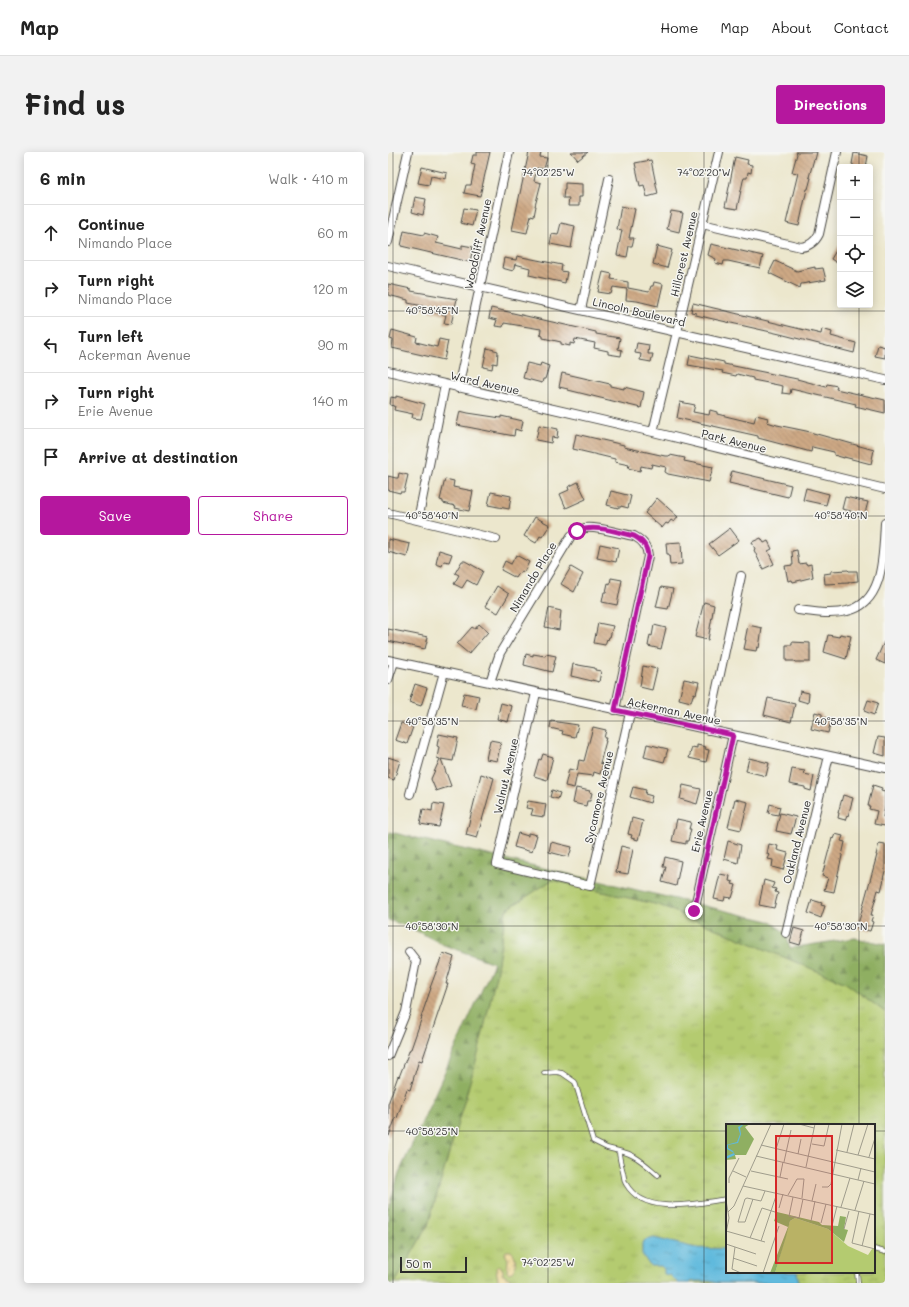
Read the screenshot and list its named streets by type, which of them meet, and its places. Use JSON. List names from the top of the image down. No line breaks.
{"streets":{"street":["Woodcliff Avenue","Hillcrest Avenue","Lincoln Boulevard","Ward Avenue","Park Avenue","Nimando Place","Ackerman Avenue","Walnut Avenue","Sycamore Avenue","Erie Avenue","Oakland Avenue"]},"crossings":[["Woodcliff Avenue","Lincoln Boulevard"],["Woodcliff Avenue","Ward Avenue"],["Hillcrest Avenue","Lincoln Boulevard"],["Hillcrest Avenue","Park Avenue"],["Ward Avenue","Park Avenue"],["Nimando Place","Ackerman Avenue"],["Ackerman Avenue","Walnut Avenue"],["Ackerman Avenue","Sycamore Avenue"],["Ackerman Avenue","Erie Avenue"],["Ackerman Avenue","Oakland Avenue"],["Walnut Avenue","Sycamore Avenue"]],"scale_bar":"50 m","page":{"header":"Map","nav":["Home","Map","About","Contact"],"buttons":["Directions",["Save","Share"]],"title":"Find us","heading":["6 min","Walk · 410 m"],"map_buttons":["+","−"],"list":[["Continue","Nimando Place","60 m"],["Turn right","Nimando Place","120 m"],["Turn left","Ackerman Avenue","90 m"],["Turn right","Erie Avenue","140 m"],"Arrive at destination"],"scale":"50 m"},"coordinates":["74°02'25\"W","74°02'20\"W","40°58'45\"N","40°58'40\"N","40°58'35\"N","40°58'30\"N","40°58'25\"N"]}
